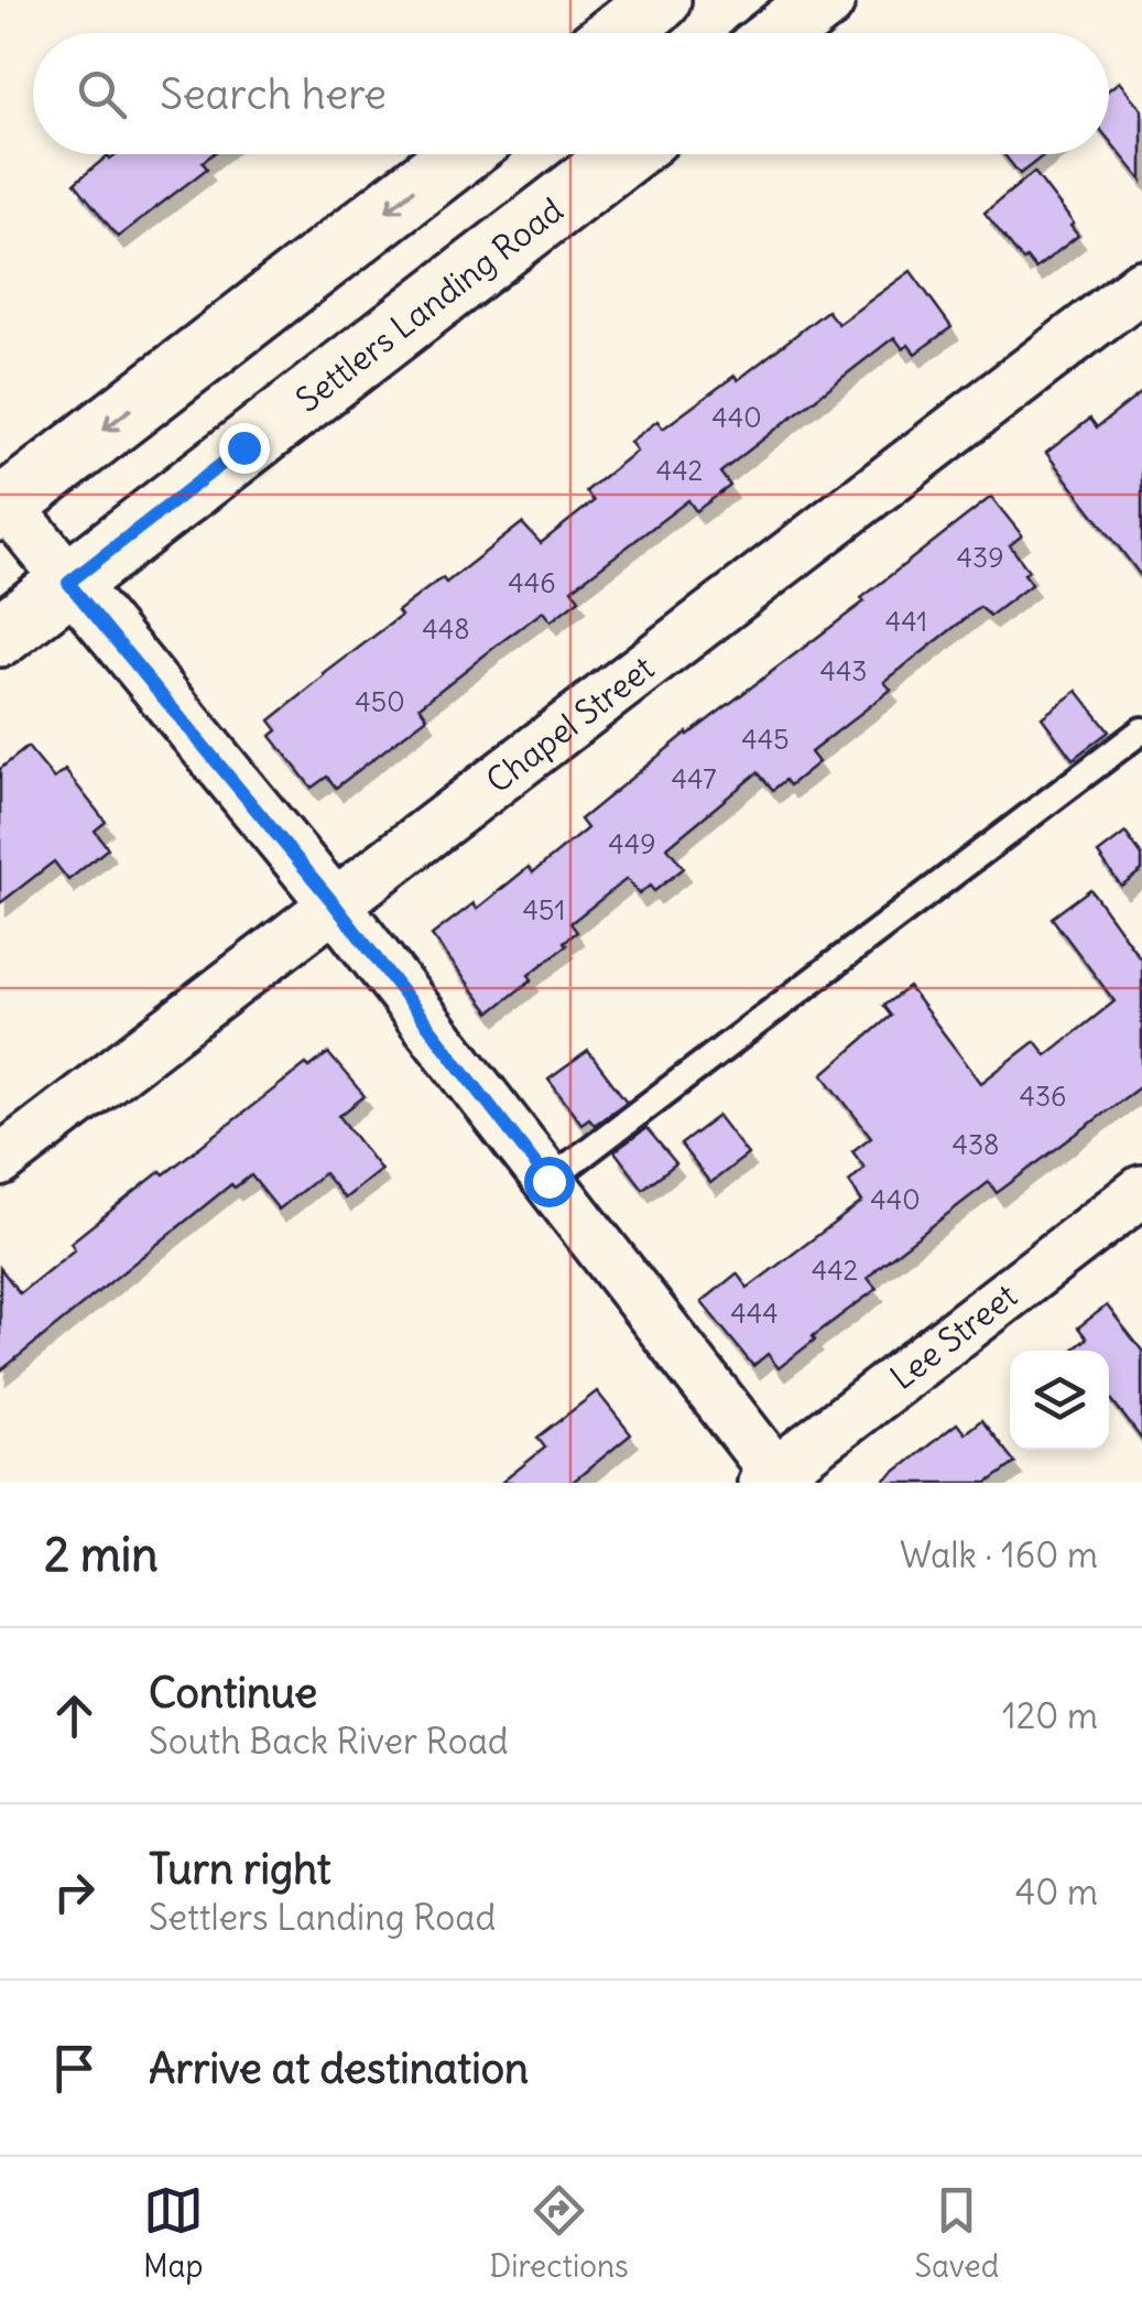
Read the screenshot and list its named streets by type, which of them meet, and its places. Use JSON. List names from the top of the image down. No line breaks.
{"streets":{"main road":["Settlers Landing Road"],"street":["Chapel Street","Lee Street"]},"house_numbers":["440","442","439","446","441","448","443","450","445","447","449","451","436","438","440","442","444"],"page":{"search":"Search here","heading":["2 min","Walk · 160 m"],"list":[["Continue","South Back River Road","120 m"],["Turn right","Settlers Landing Road","40 m"],"Arrive at destination"],"nav":["Map","Directions","Saved"]}}
